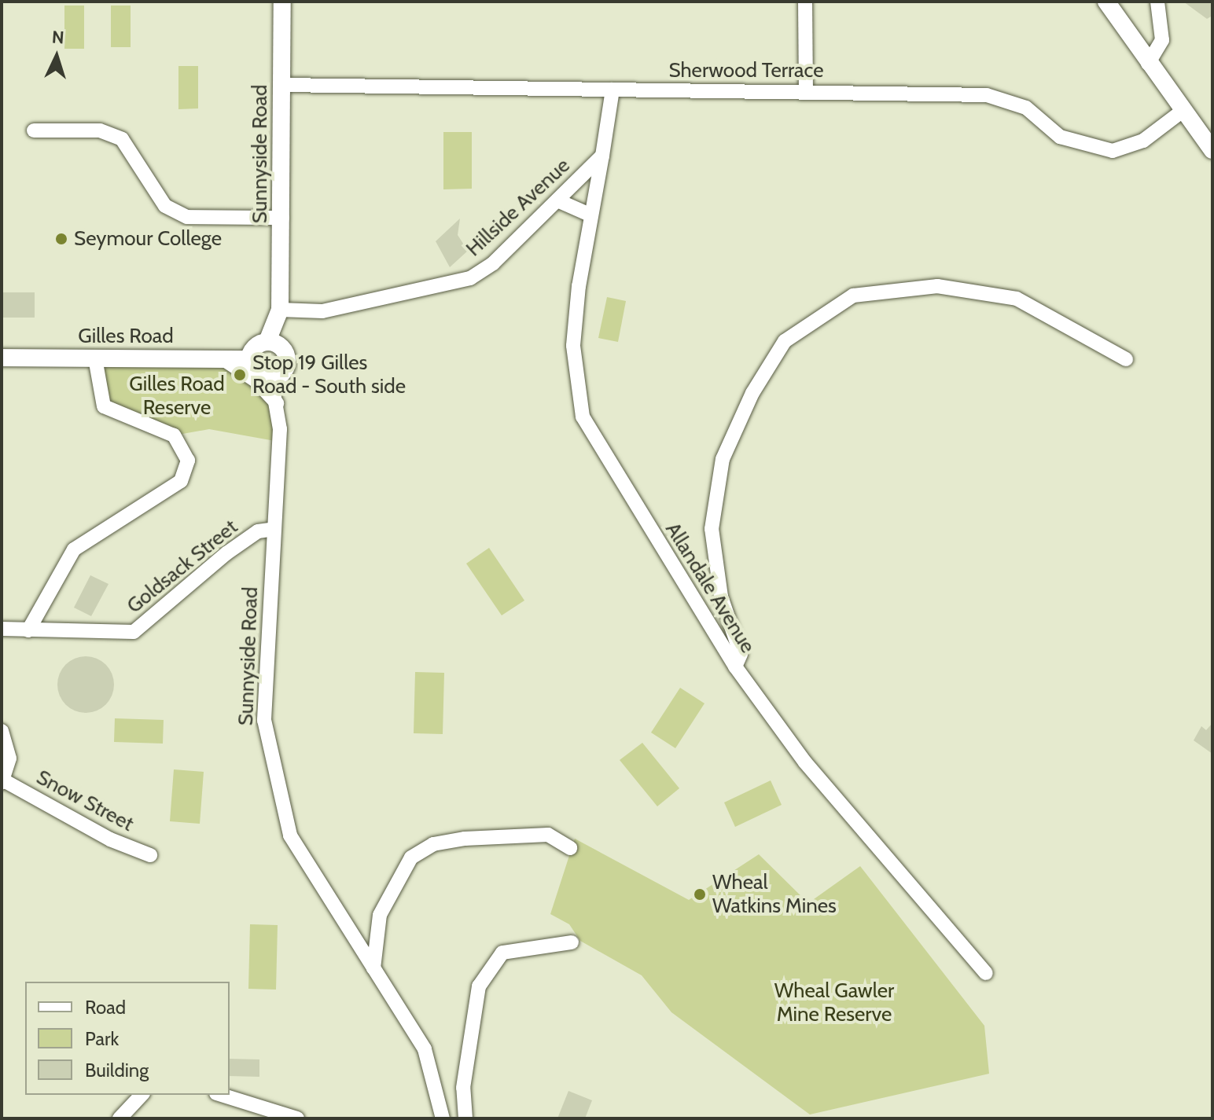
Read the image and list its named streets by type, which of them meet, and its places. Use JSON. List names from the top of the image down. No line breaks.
{"streets":{"street":["Sherwood Terrace","Sunnyside Road","Hillside Avenue","Gilles Road","Goldsack Street","Allandale Avenue","Snow Street"]},"crossings":[["Sherwood Terrace","Sunnyside Road"],["Sunnyside Road","Hillside Avenue"],["Sunnyside Road","Gilles Road"],["Sunnyside Road","Goldsack Street"],["Hillside Avenue","Allandale Avenue"]],"parks":["Gilles Road Reserve","Wheal Gawler Mine Reserve"],"places":["Seymour College","Stop 19 Gilles Road - South side","Wheal Watkins Mines"],"legend":["Road","Park","Building"],"north":"top"}
